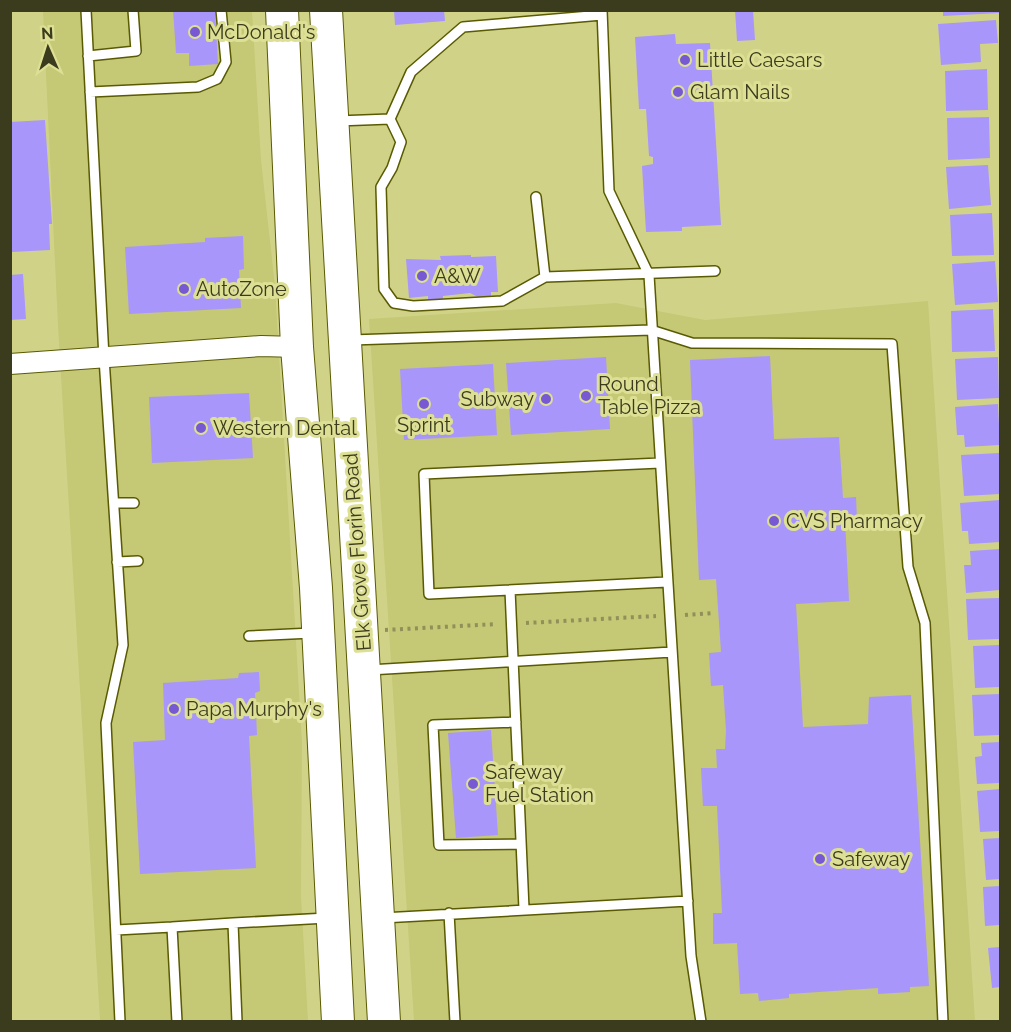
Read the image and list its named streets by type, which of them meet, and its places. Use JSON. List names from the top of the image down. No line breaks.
{"streets":{"main road":["Elk Grove Florin Road"]},"places":["McDonald's","Little Caesars","Glam Nails","A&W","AutoZone","Round Table Pizza","Subway","Sprint","Western Dental","CVS Pharmacy","Papa Murphy's","Safeway Fuel Station","Safeway"],"north":"top"}
